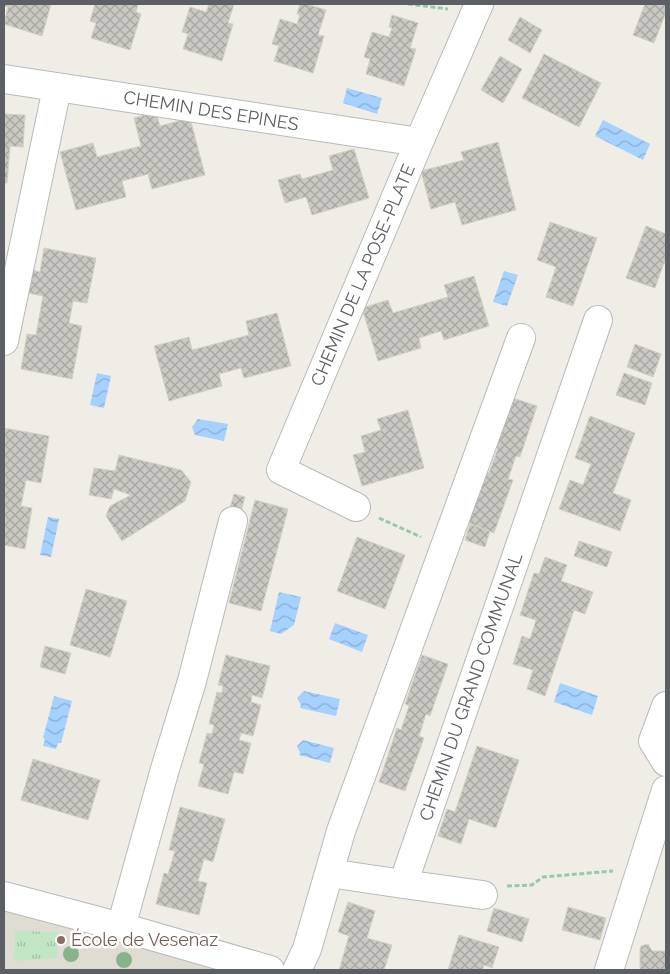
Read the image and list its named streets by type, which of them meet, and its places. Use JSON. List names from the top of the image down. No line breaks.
{"streets":{"street":["CHEMIN DES EPINES","CHEMIN DE LA POSE-PLATE","CHEMIN DU GRAND COMMUNAL"]},"crossings":[["CHEMIN DES EPINES","CHEMIN DE LA POSE-PLATE"]],"places":["École de Vesenaz"]}
